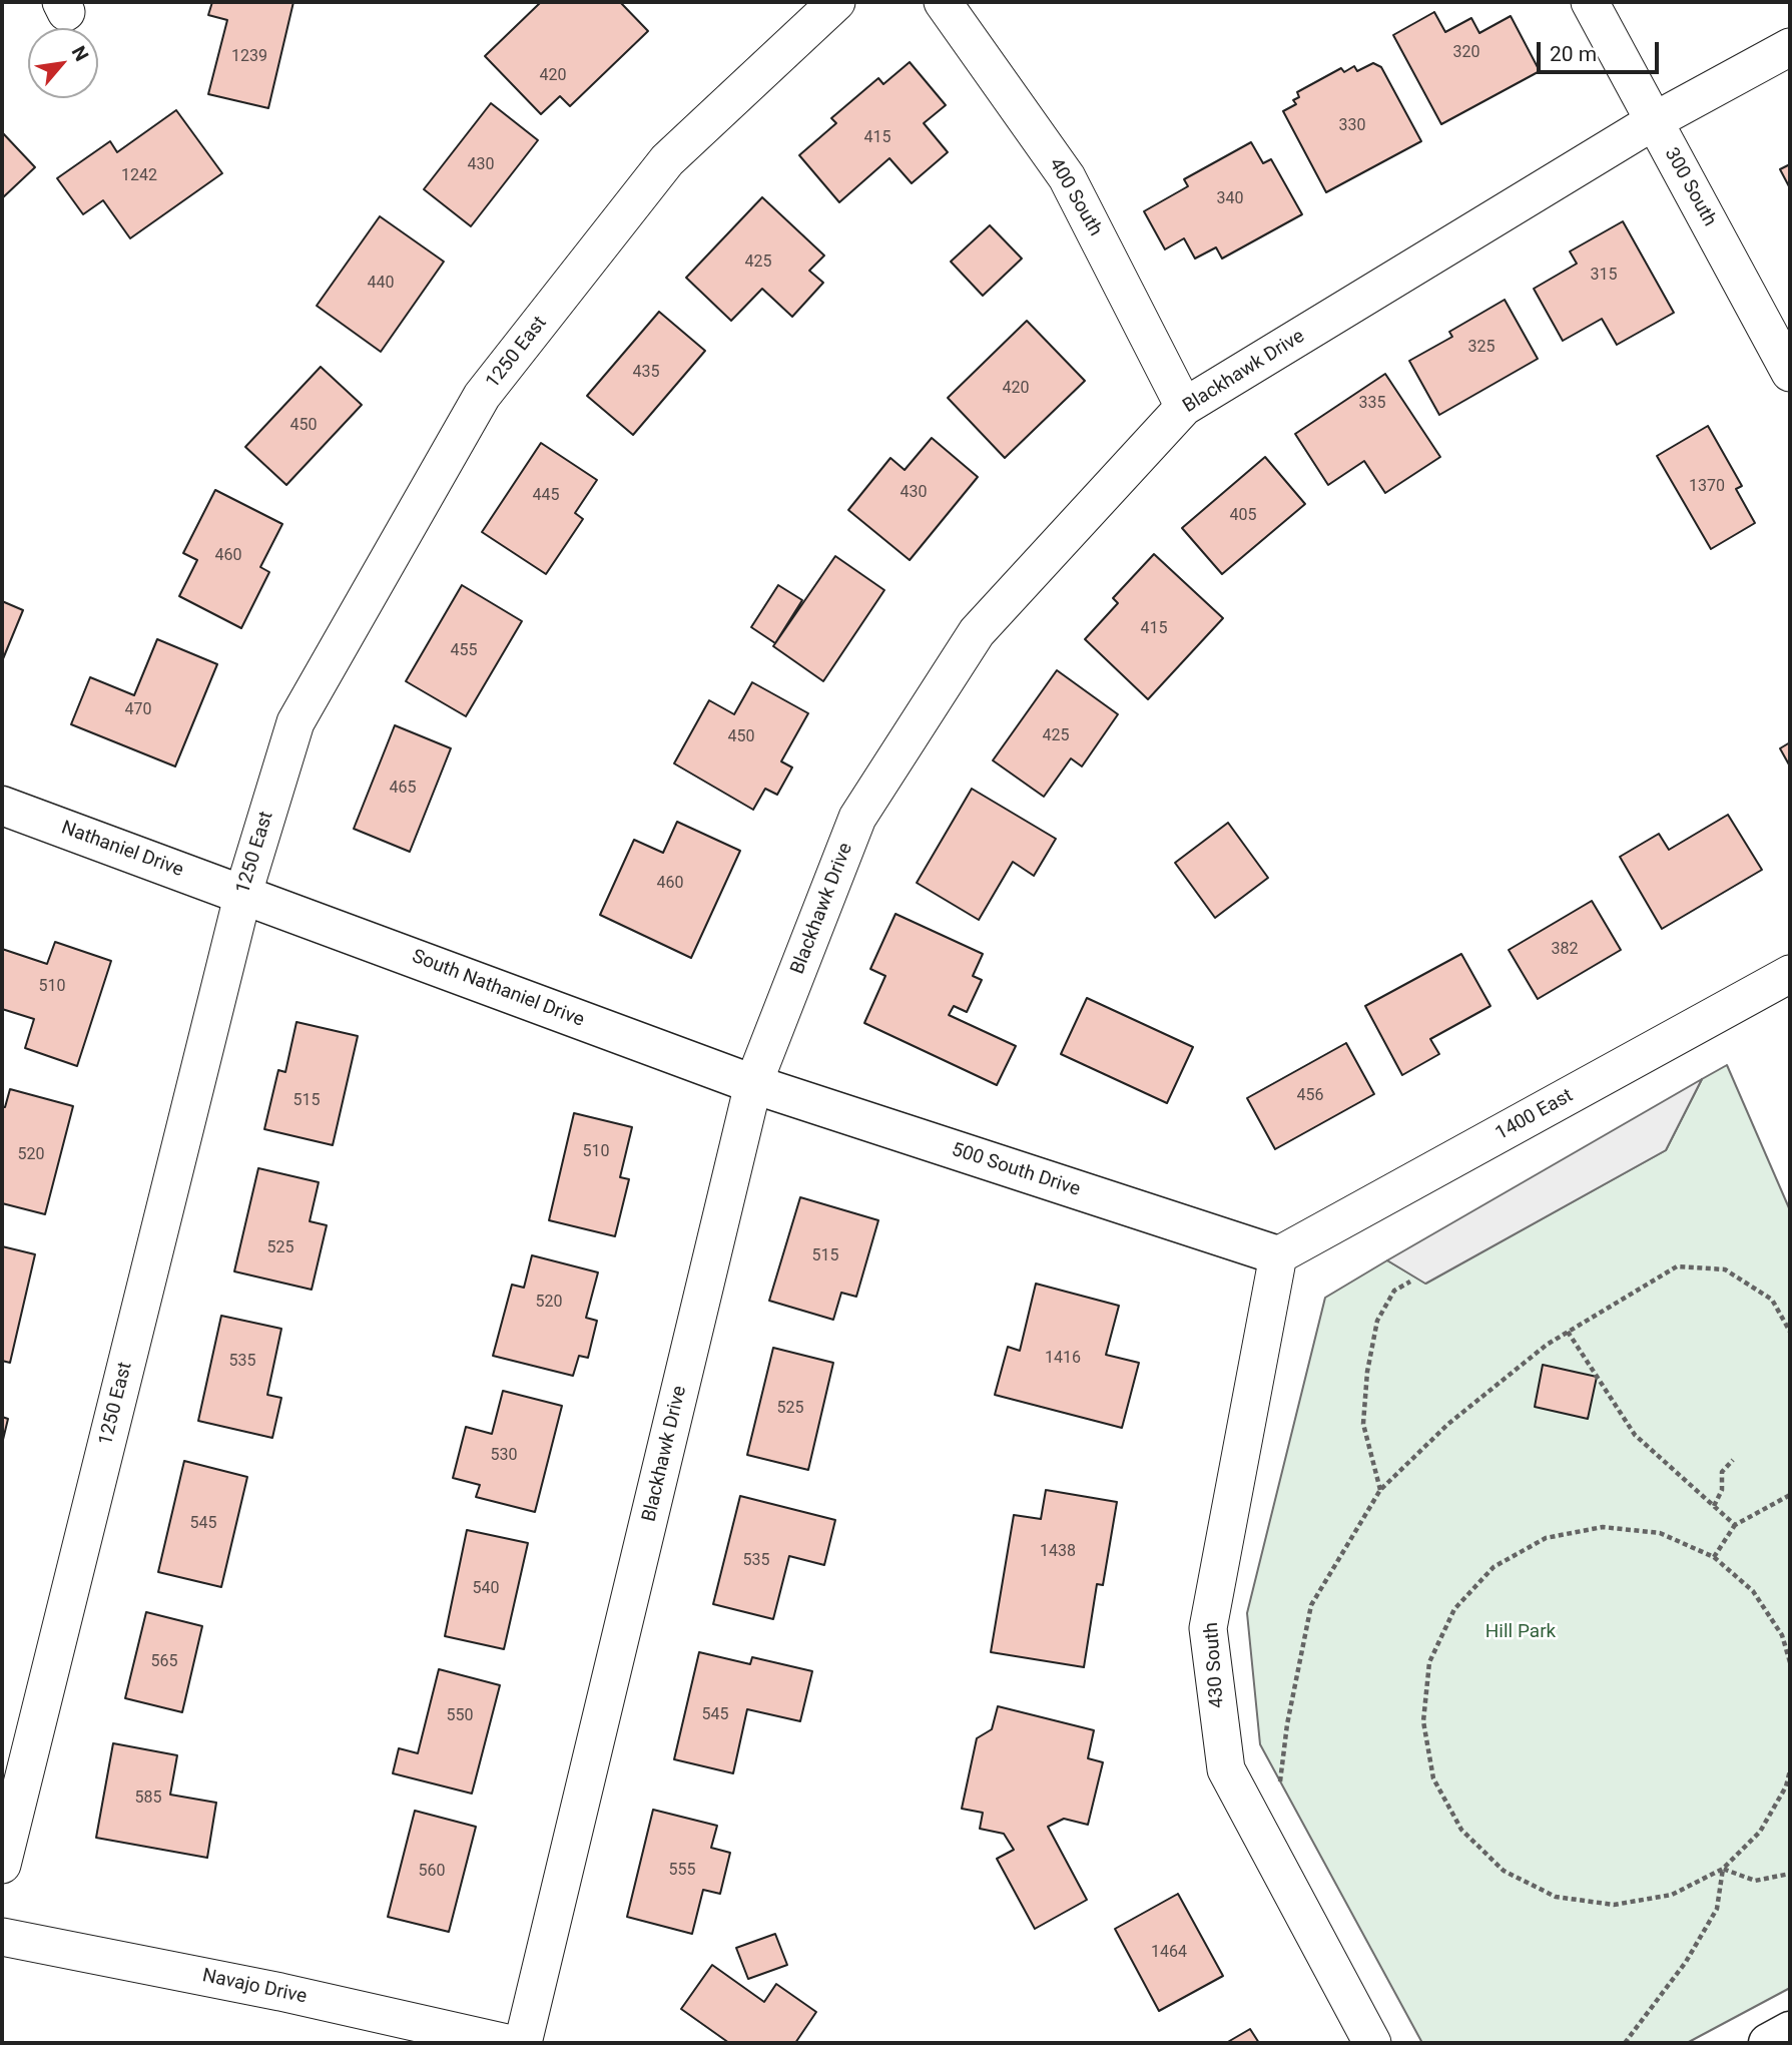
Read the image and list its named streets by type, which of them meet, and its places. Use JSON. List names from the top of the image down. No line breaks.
{"streets":{"street":["300 South","400 South","1250 East","Blackhawk Drive","Nathaniel Drive","South Nathaniel Drive","1400 East","500 South Drive","430 South","Navajo Drive"]},"crossings":[["300 South","Blackhawk Drive"],["400 South","Blackhawk Drive"],["1250 East","Nathaniel Drive"],["1250 East","South Nathaniel Drive"],["Blackhawk Drive","South Nathaniel Drive"],["Blackhawk Drive","500 South Drive"],["Nathaniel Drive","South Nathaniel Drive"],["South Nathaniel Drive","500 South Drive"],["1400 East","500 South Drive"],["1400 East","430 South"],["500 South Drive","430 South"]],"parks":["Hill Park"],"house_numbers":["320","1239","420","330","415","430","1242","340","425","315","440","325","435","420","335","450","1370","430","445","405","460","415","455","470","425","450","465","460","382","510","456","515","510","520","525","515","520","1416","535","525","530","545","1438","535","540","565","545","550","585","555","560","1464"],"scale_bar":"20 m","north":"top right"}
